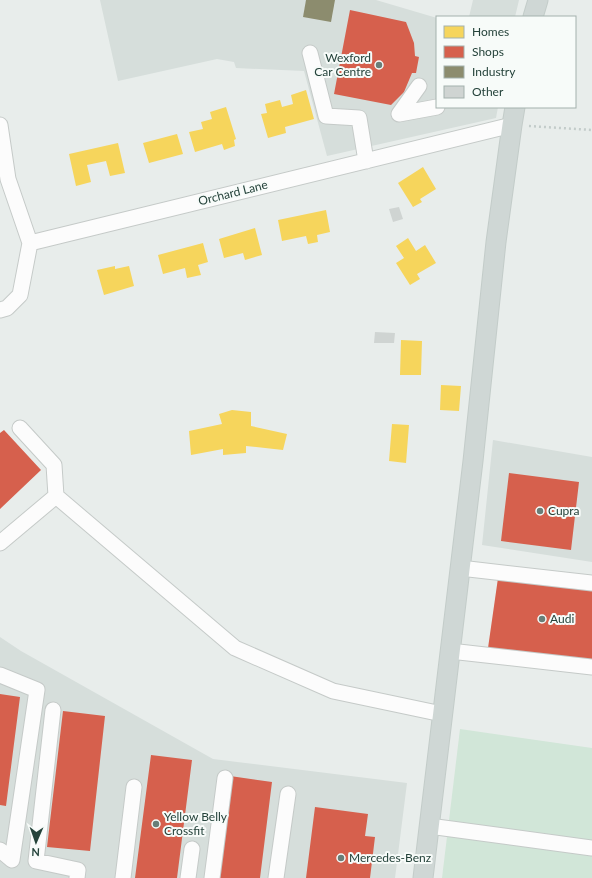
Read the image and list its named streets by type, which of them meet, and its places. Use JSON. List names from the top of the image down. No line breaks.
{"streets":{"street":["Orchard Lane"]},"places":["Wexford Car Centre","Cupra","Audi","Yellow Belly Crossfit","Mercedes-Benz"],"legend":["Homes","Shops","Industry","Other"],"north":"bottom"}
